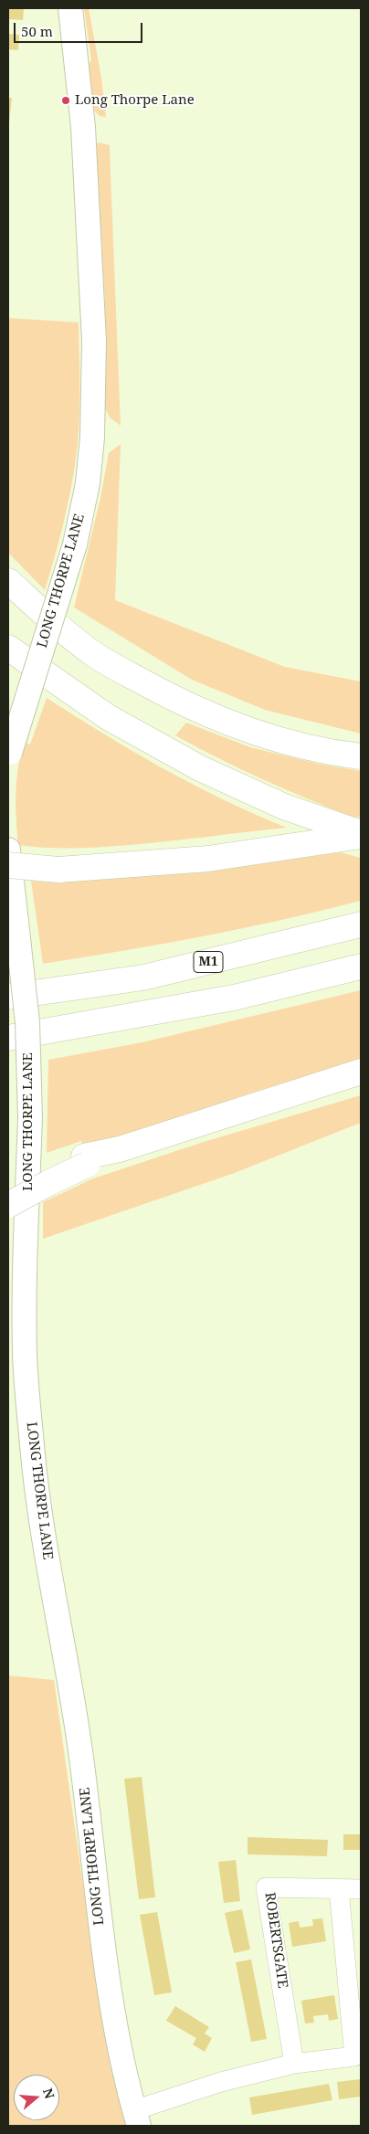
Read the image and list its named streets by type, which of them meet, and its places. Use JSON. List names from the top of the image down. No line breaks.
{"streets":{"highway":["M1"],"main road":["LONG THORPE LANE"],"street":["ROBERTSGATE"]},"places":["Long Thorpe Lane"],"scale_bar":"50 m","north":"right"}
